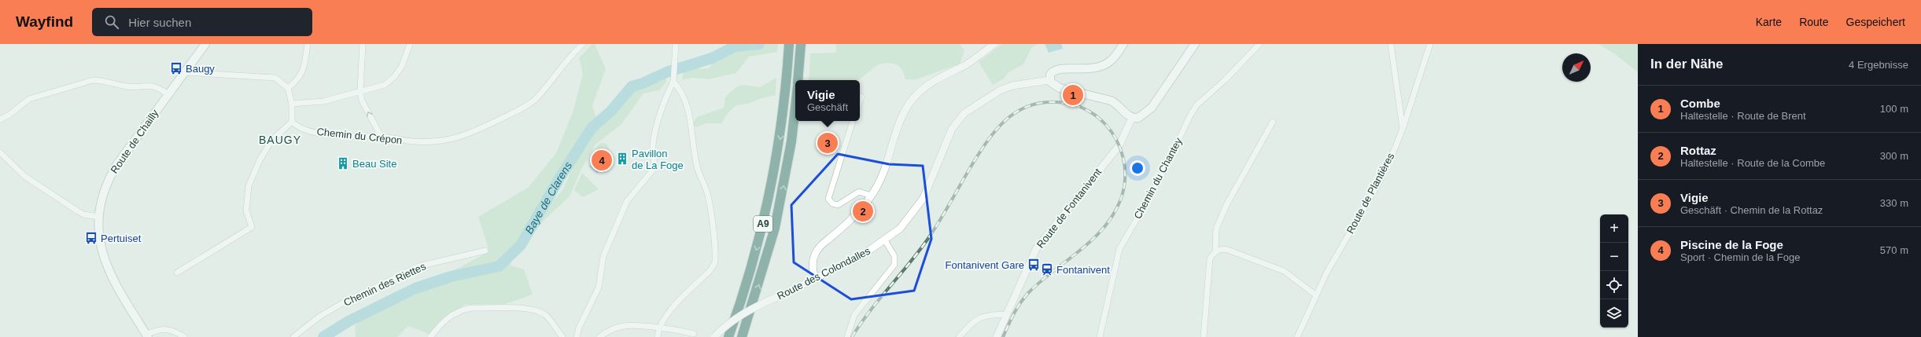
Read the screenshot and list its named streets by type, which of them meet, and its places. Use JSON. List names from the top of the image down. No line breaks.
{"streets":{"highway":["A9"],"main road":["Route de Chailly"],"street":["Chemin du Crépon","Chemin du Chantey","Route de Plantières","Route de Fontanivent","Route des Colondalles","Chemin des Riettes"]},"districts":["BAUGY"],"water":["Baye de Clarens"],"places":{"bus stop":["Baugy","Pertuiset","Fontanivent Gare"],"building":["Pavillon de La Foge","Beau Site"],"station":["Fontanivent"]},"north":"top right","page":{"header":"Wayfind","search":"Hier suchen","nav":["Karte","Route","Gespeichert"],"heading":["In der Nähe","4 Ergebnisse"],"popup":["Vigie","Geschäft"],"pins":["1","3","4","2"],"list":[{"mark":"1","name":"Combe","note":"Haltestelle · Route de Brent","value":"100 m"},{"mark":"2","name":"Rottaz","note":"Haltestelle · Route de la Combe","value":"300 m"},{"mark":"3","name":"Vigie","note":"Geschäft · Chemin de la Rottaz","value":"330 m"},{"mark":"4","name":"Piscine de la Foge","note":"Sport · Chemin de la Foge","value":"570 m"}],"map_buttons":["+","−"]}}
